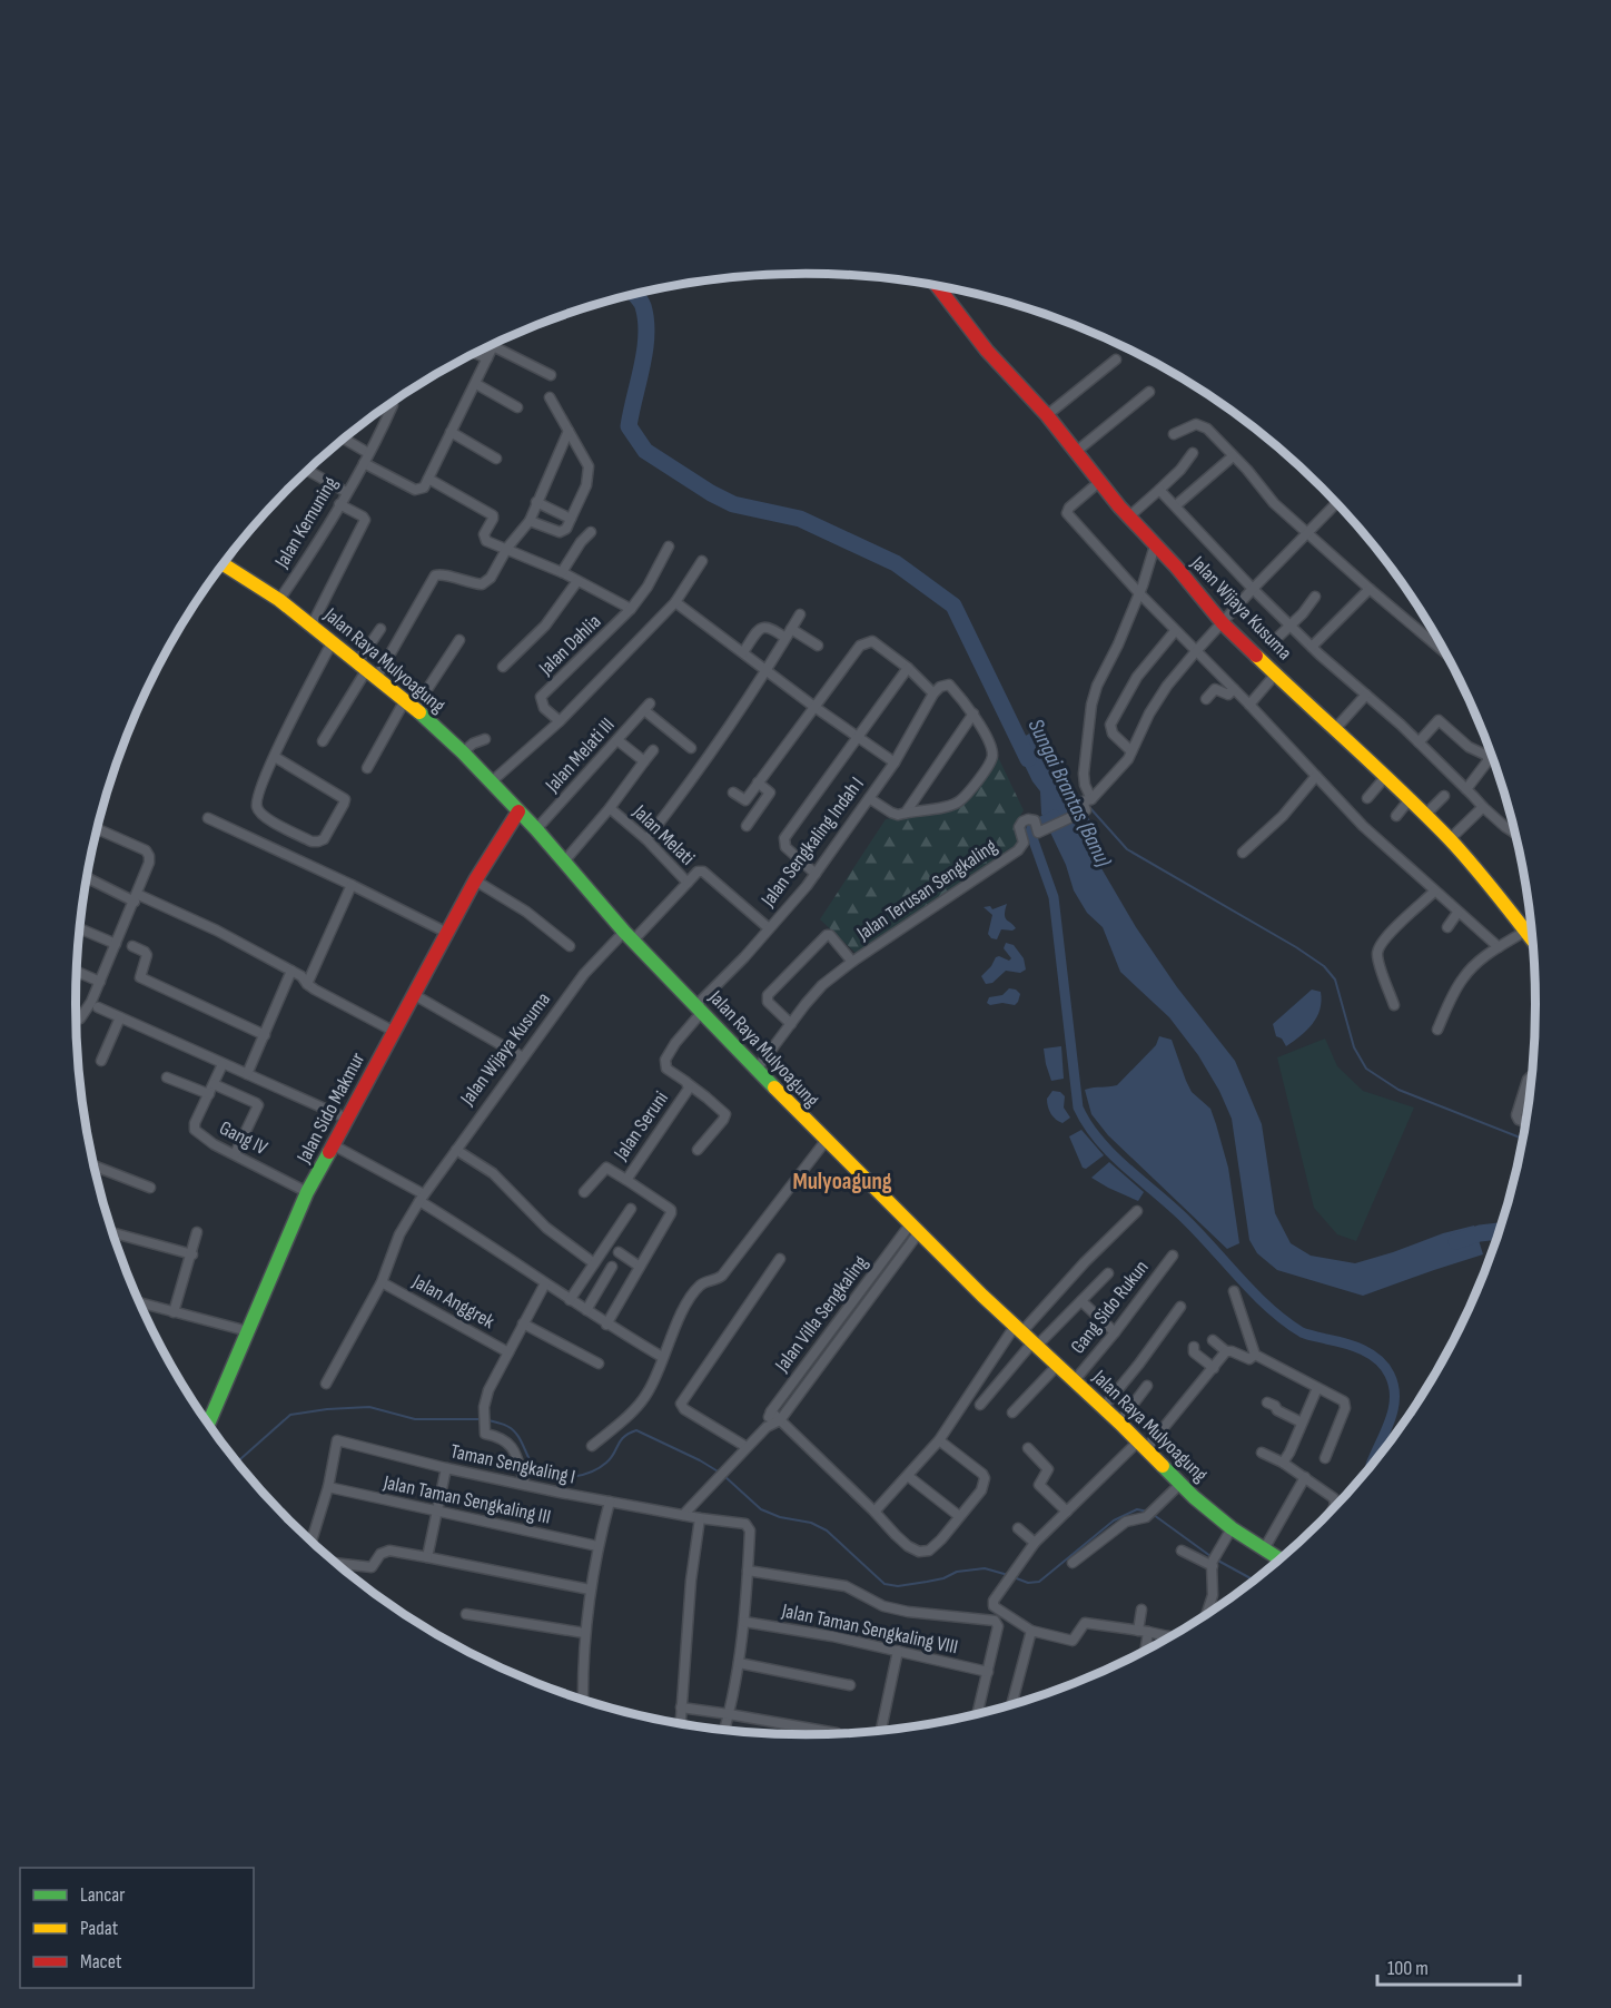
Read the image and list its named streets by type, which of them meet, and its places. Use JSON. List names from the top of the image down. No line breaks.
{"streets":{"main road":["Jalan Wijaya Kusuma","Jalan Raya Mulyoagung","Jalan Sido Makmur"],"street":["Jalan Kemuning","Jalan Dahlia","Jalan Melati III","Jalan Melati","Jalan Sengkaling Indah I","Jalan Terusan Sengkaling","Jalan Seruni","Gang IV","Jalan Anggrek","Gang Sido Rukun","Jalan Villa Sengkaling","Taman Sengkaling I","Jalan Taman Sengkaling III","Jalan Taman Sengkaling VIII"]},"crossings":[["Jalan Kemuning","Jalan Raya Mulyoagung"],["Jalan Wijaya Kusuma","Jalan Raya Mulyoagung"],["Jalan Wijaya Kusuma","Jalan Melati"],["Jalan Wijaya Kusuma","Jalan Terusan Sengkaling"],["Jalan Wijaya Kusuma","Jalan Anggrek"],["Jalan Raya Mulyoagung","Jalan Melati III"],["Jalan Raya Mulyoagung","Jalan Melati"],["Jalan Raya Mulyoagung","Jalan Sengkaling Indah I"],["Jalan Raya Mulyoagung","Jalan Terusan Sengkaling"],["Jalan Raya Mulyoagung","Jalan Sido Makmur"],["Jalan Raya Mulyoagung","Jalan Seruni"],["Jalan Raya Mulyoagung","Gang Sido Rukun"],["Jalan Raya Mulyoagung","Jalan Villa Sengkaling"],["Jalan Sengkaling Indah I","Jalan Seruni"],["Jalan Sido Makmur","Gang IV"],["Jalan Anggrek","Taman Sengkaling I"],["Jalan Villa Sengkaling","Taman Sengkaling I"],["Taman Sengkaling I","Jalan Taman Sengkaling III"]],"districts":["Mulyoagung"],"water":["Sungai Brantas (Banu)"],"legend":["Lancar","Padat","Macet"],"scale_bar":"100 m"}
